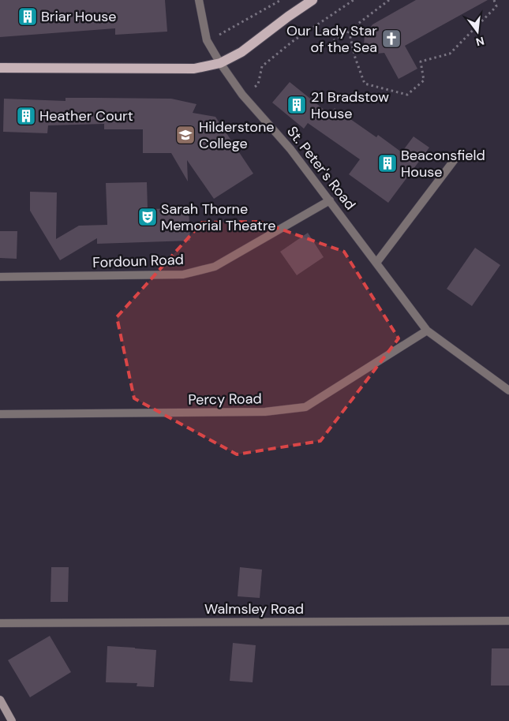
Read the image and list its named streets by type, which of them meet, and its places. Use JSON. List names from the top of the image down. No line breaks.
{"streets":{"street":["St. Peter's Road","Fordoun Road","Percy Road","Walmsley Road"]},"crossings":[["St. Peter's Road","Fordoun Road"],["St. Peter's Road","Percy Road"]],"places":{"building":["Briar House","21 Bradstow House","Heather Court","Beaconsfield House"],"church":["Our Lady Star of the Sea"],"school or university":["Hilderstone College"],"theatre":["Sarah Thorne Memorial Theatre"]},"north":"bottom"}
